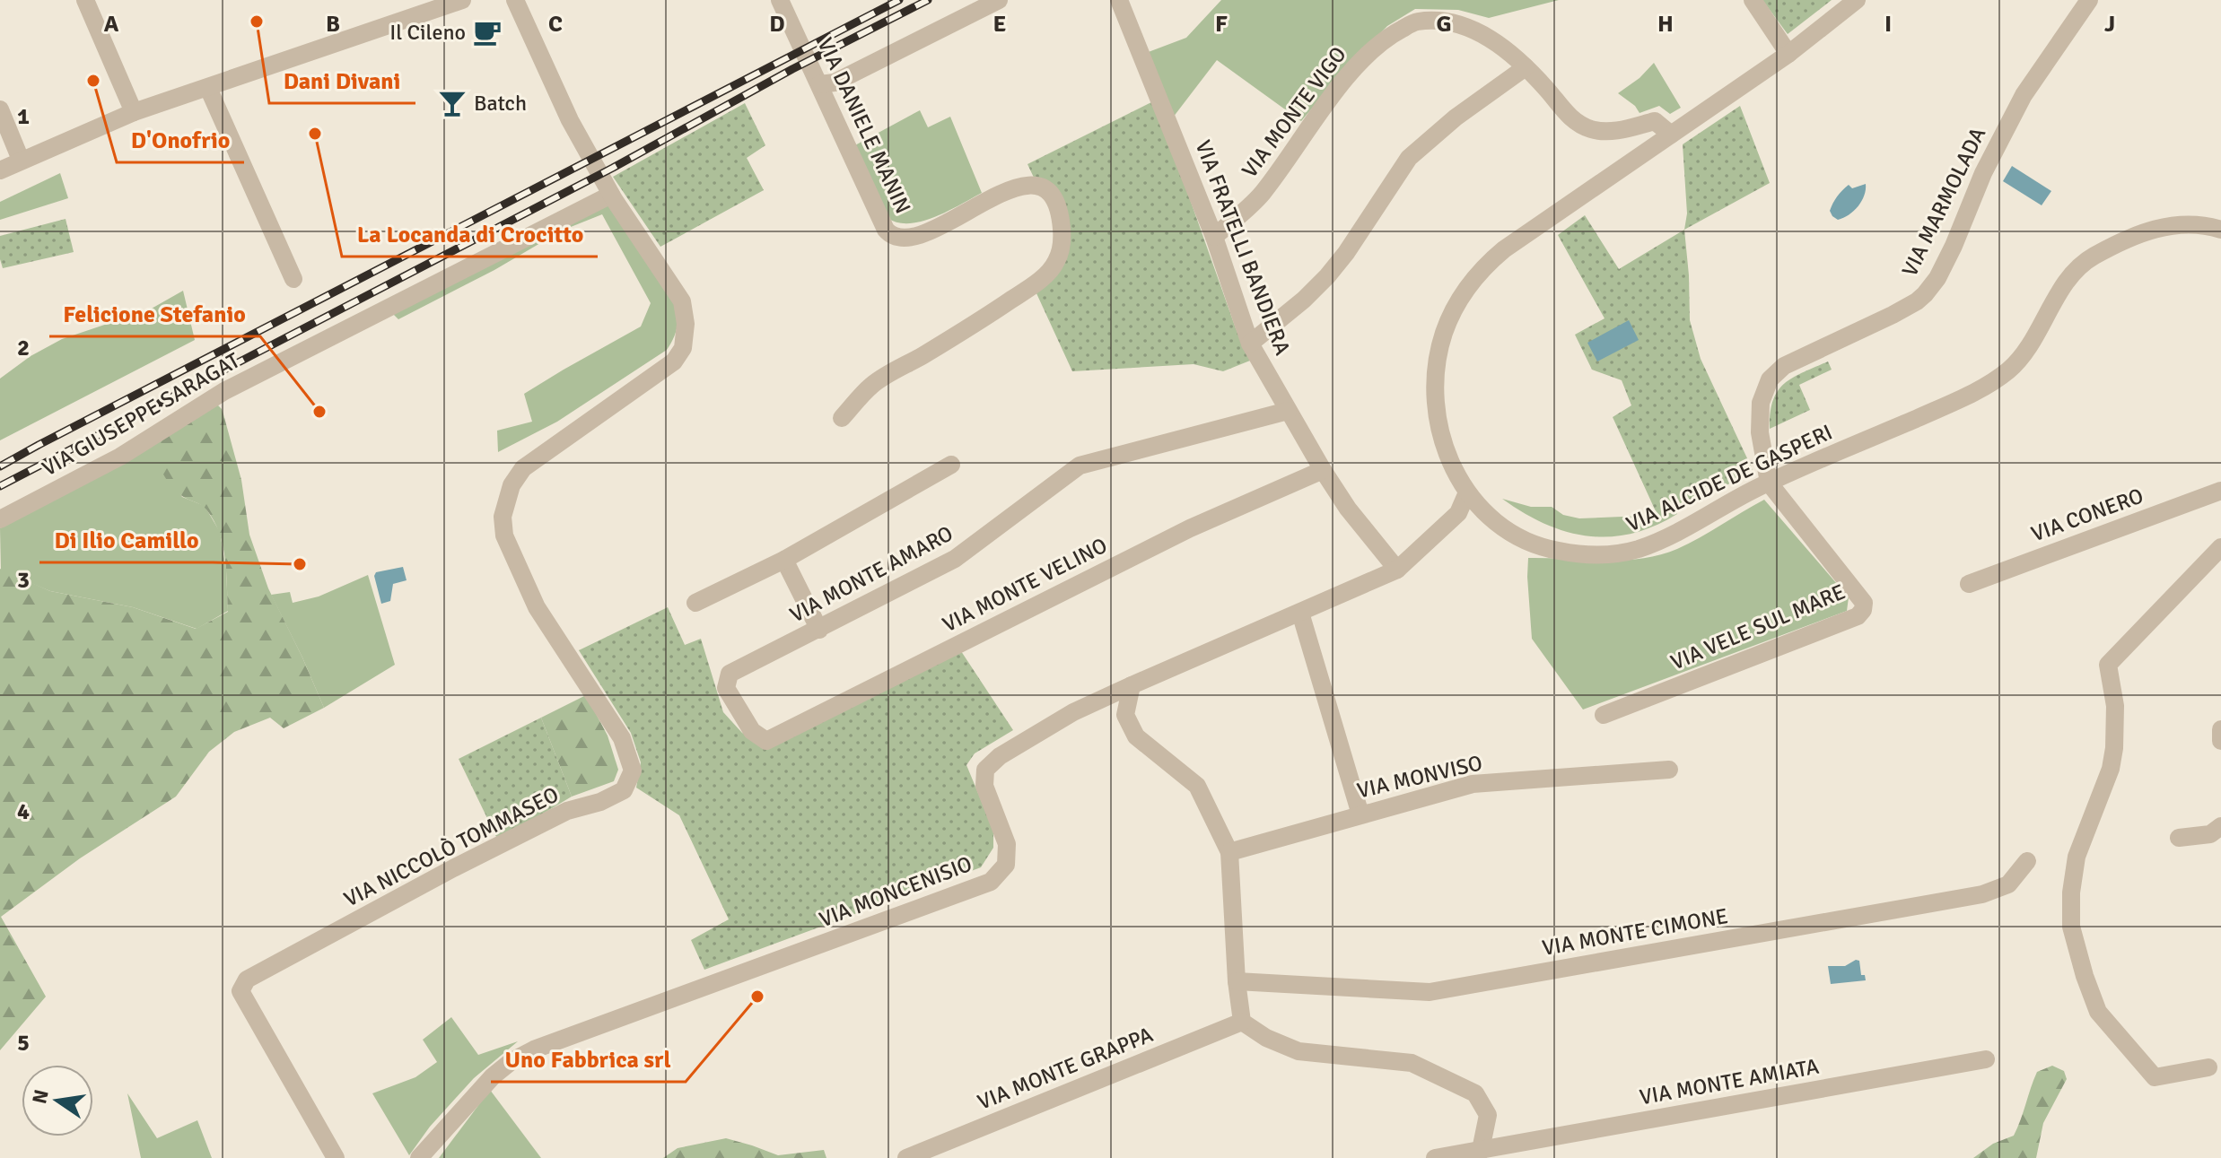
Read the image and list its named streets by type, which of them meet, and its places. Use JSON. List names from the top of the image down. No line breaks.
{"streets":{"street":["VIA MONTE VIGO","VIA DANIELE MANIN","VIA MARMOLADA","VIA FRATELLI BANDIERA","VIA GIUSEPPE SARAGAT","VIA ALCIDE DE GASPERI","VIA CONERO","VIA MONTE AMARO","VIA MONTE VELINO","VIA VELE SUL MARE","VIA MONVISO","VIA NICCOLÒ TOMMASEO","VIA MONCENISIO","VIA MONTE CIMONE","VIA MONTE GRAPPA","VIA MONTE AMIATA"]},"crossings":[["VIA MONTE VIGO","VIA FRATELLI BANDIERA"],["VIA MONTE VIGO","VIA ALCIDE DE GASPERI"],["VIA MARMOLADA","VIA ALCIDE DE GASPERI"],["VIA MARMOLADA","VIA VELE SUL MARE"],["VIA FRATELLI BANDIERA","VIA MONTE AMARO"],["VIA FRATELLI BANDIERA","VIA MONTE VELINO"],["VIA FRATELLI BANDIERA","VIA MONCENISIO"],["VIA GIUSEPPE SARAGAT","VIA NICCOLÒ TOMMASEO"],["VIA ALCIDE DE GASPERI","VIA VELE SUL MARE"],["VIA ALCIDE DE GASPERI","VIA MONCENISIO"],["VIA MONTE AMARO","VIA MONTE VELINO"]],"places":{"other":["Dani Divani","D'Onofrio","La Locanda di Crocitto","Felicione Stefanio","Di Ilio Camillo","Uno Fabbrica srl"],"cafe":["Il Cileno"],"bar":["Batch"]},"north":"left","grid":{"columns":["A","B","C","D","E","F","G","H","I","J"],"rows":["1","2","3","4","5"]}}
